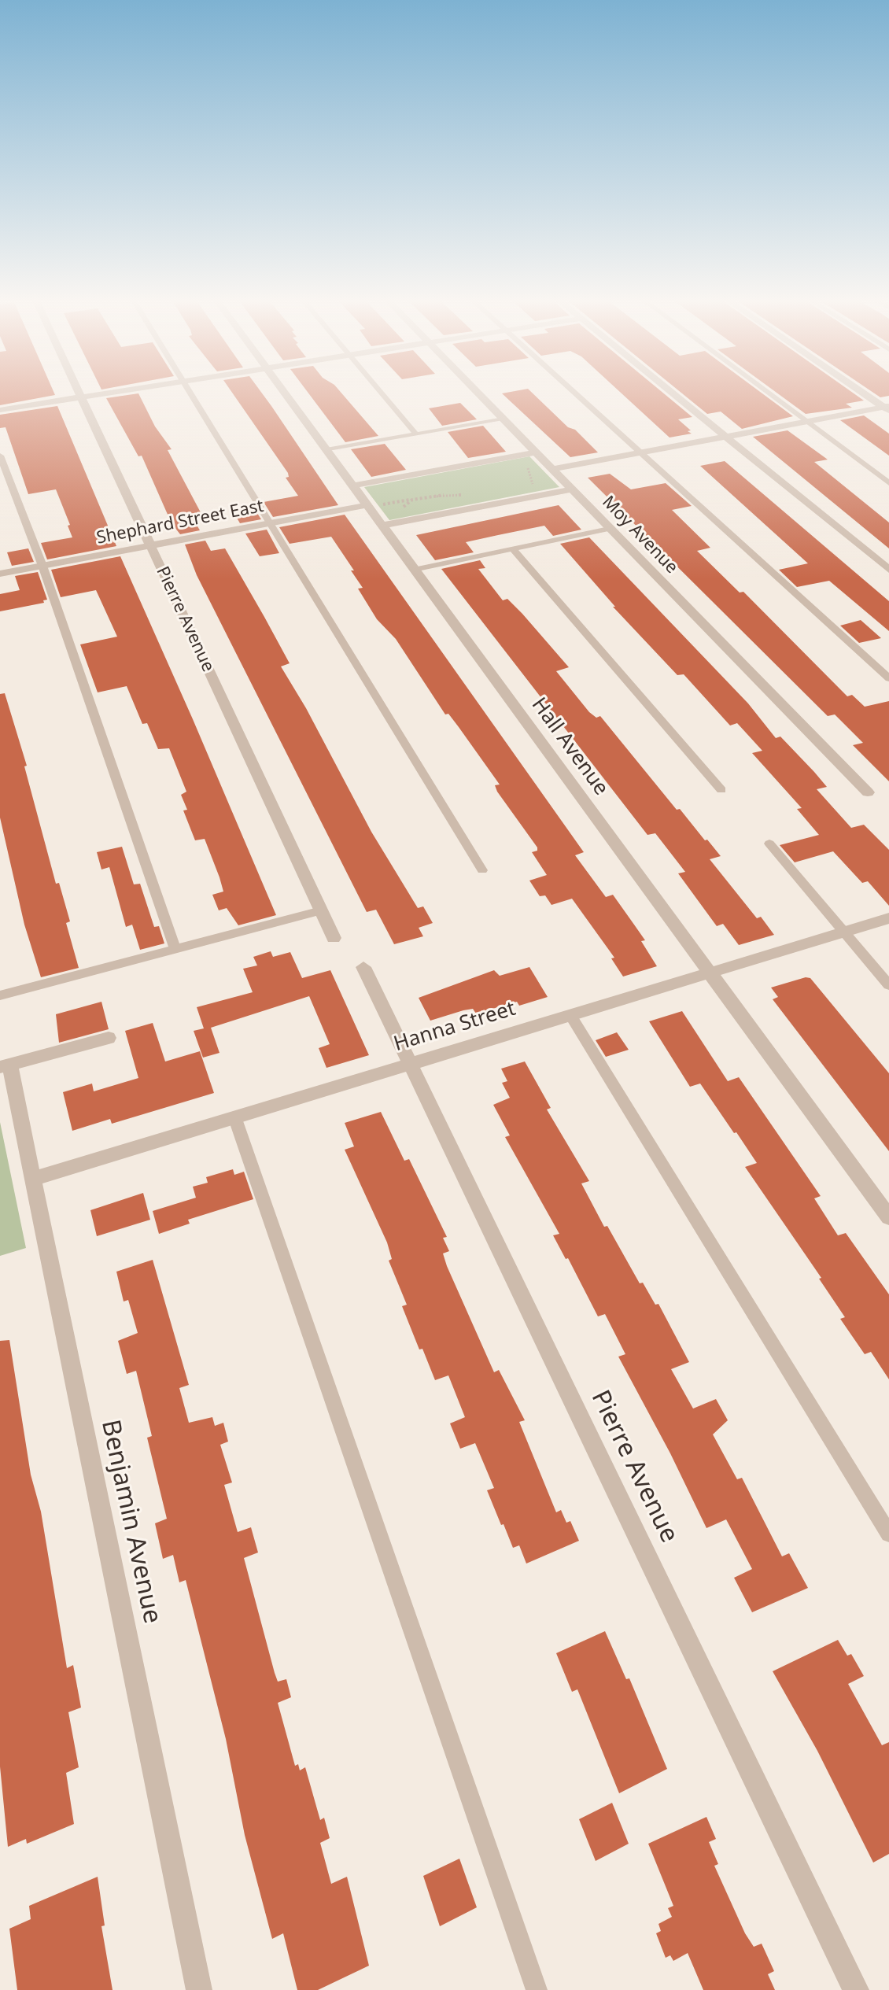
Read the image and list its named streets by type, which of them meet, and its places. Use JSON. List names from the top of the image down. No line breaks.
{"streets":{"street":["Shephard Street East","Moy Avenue","Pierre Avenue","Hall Avenue","Hanna Street","Benjamin Avenue"]},"crossings":[["Shephard Street East","Pierre Avenue"],["Shephard Street East","Hall Avenue"],["Pierre Avenue","Hanna Street"],["Hall Avenue","Hanna Street"],["Hanna Street","Benjamin Avenue"]]}
